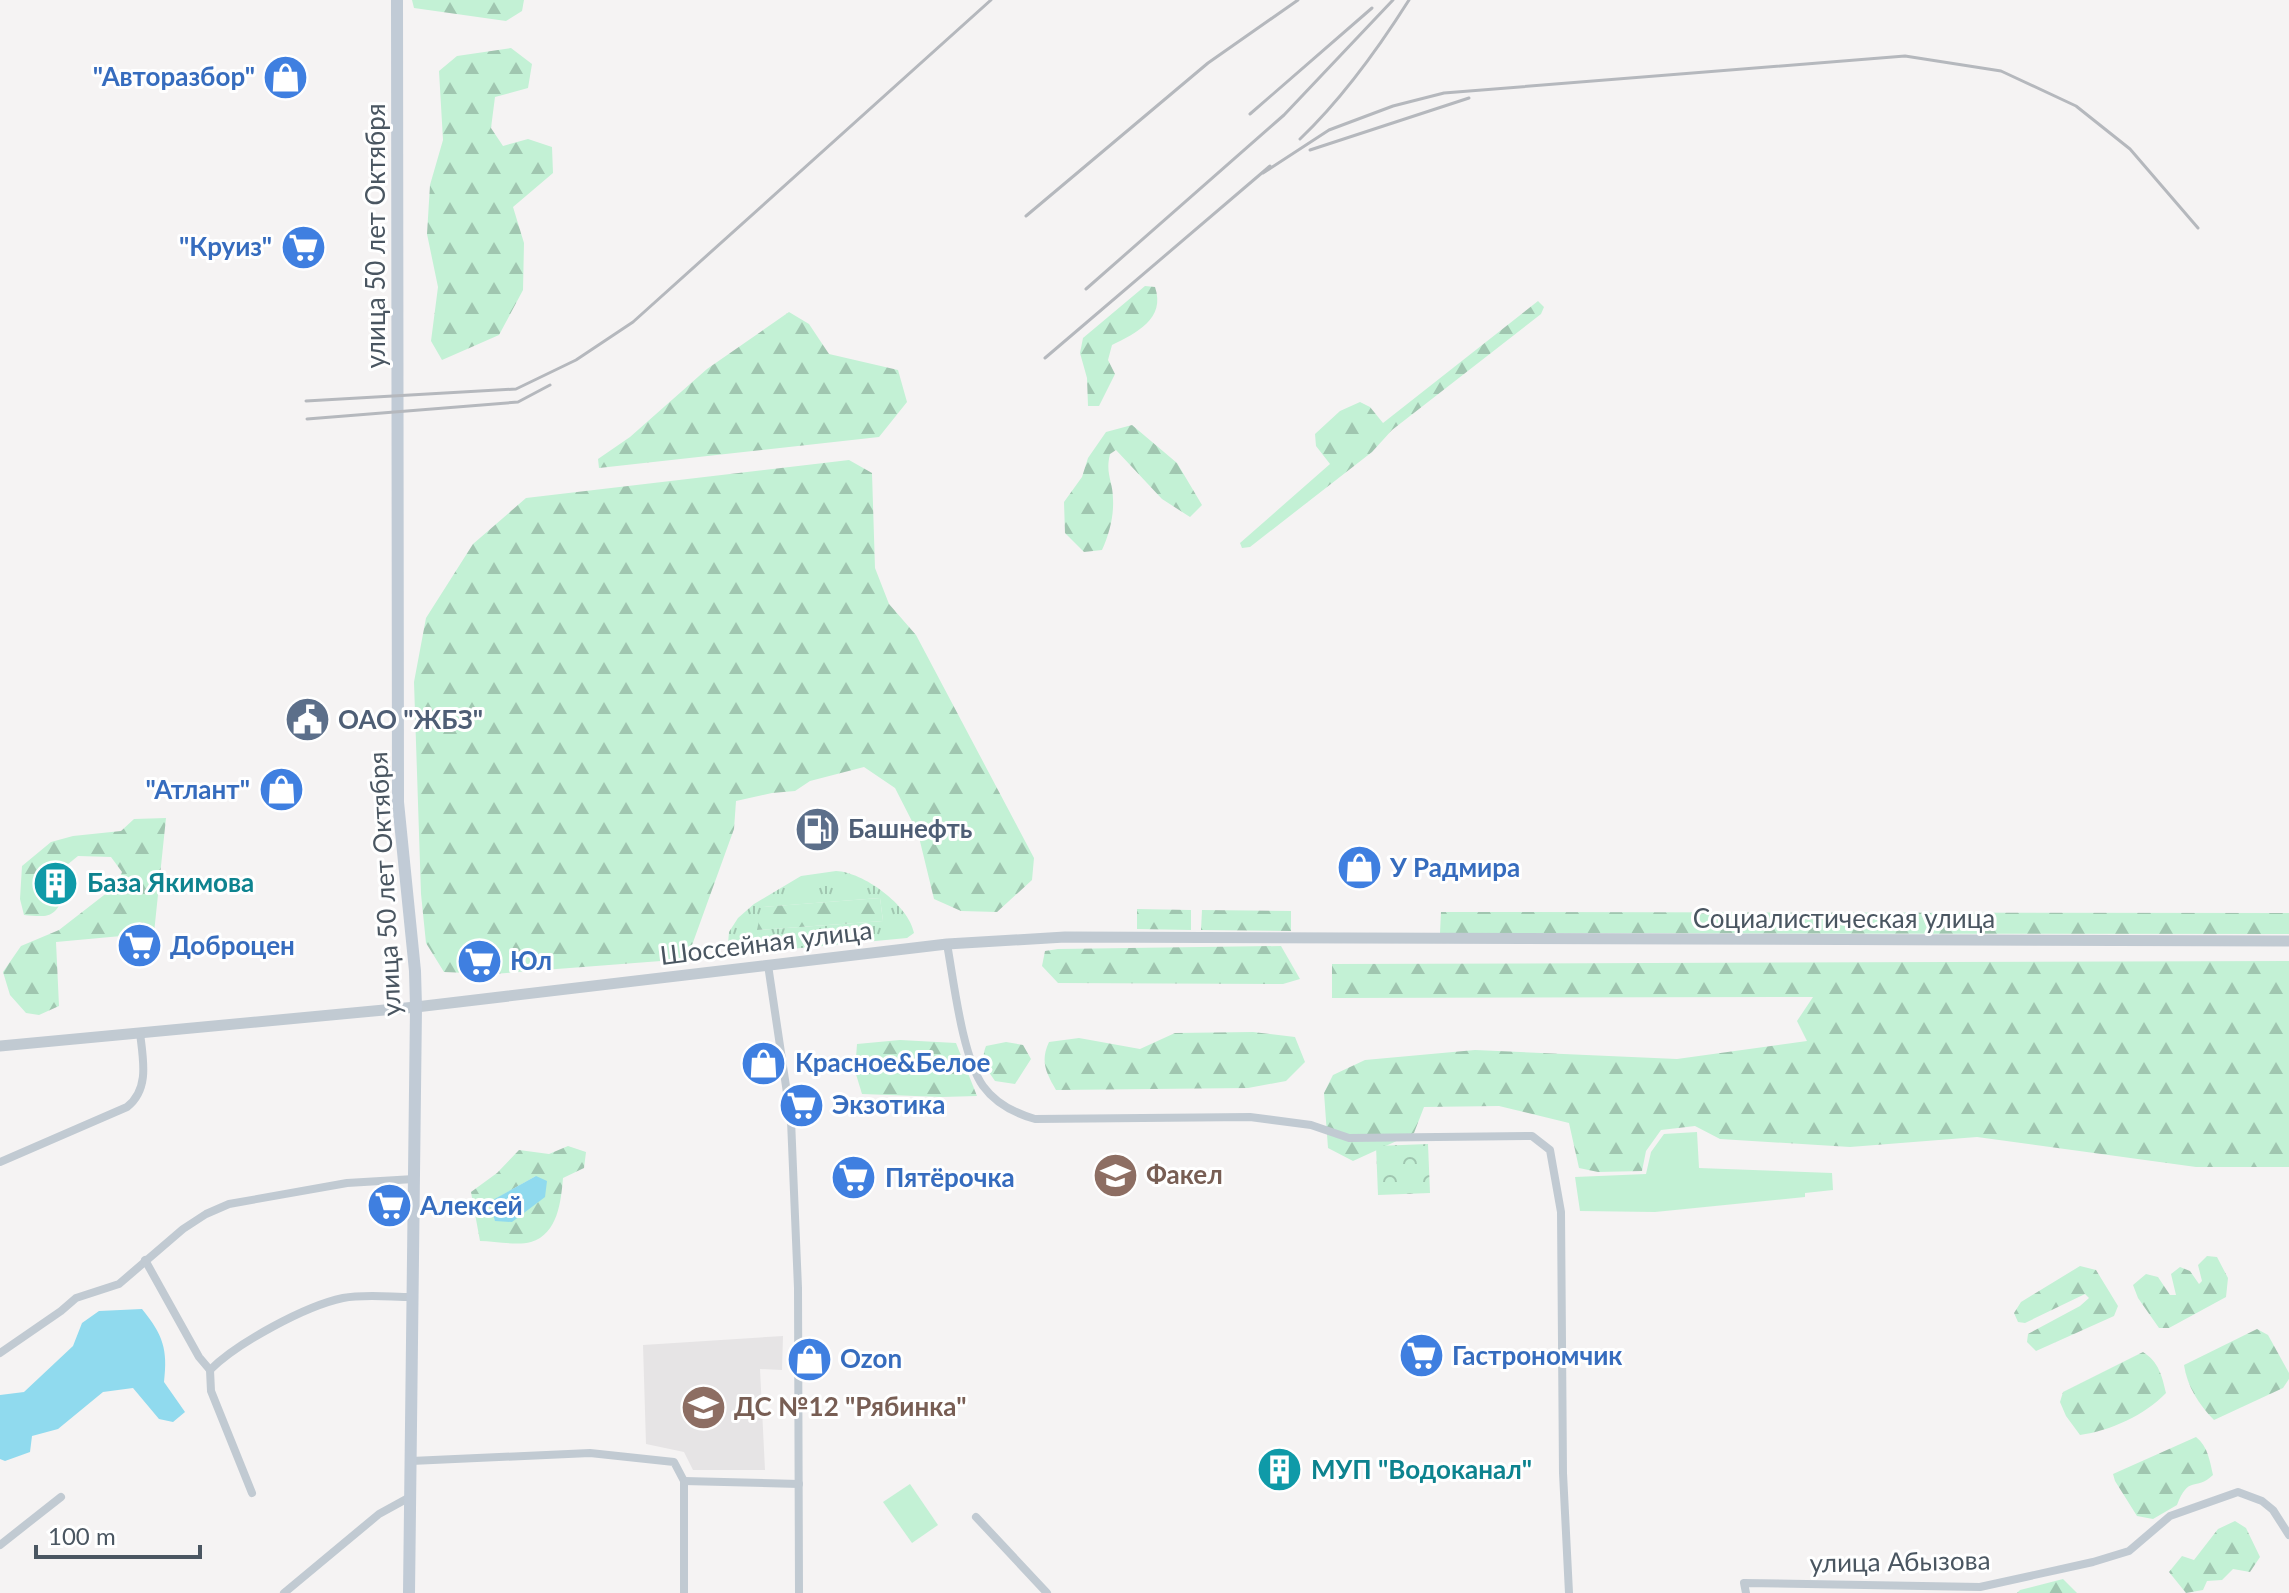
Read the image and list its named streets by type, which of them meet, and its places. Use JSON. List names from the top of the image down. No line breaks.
{"streets":{"main road":["улица 50 лет Октября"],"street":["Социалистическая улица","Шоссейная улица","улица Абызова"]},"crossings":[["улица 50 лет Октября","Шоссейная улица"],["Социалистическая улица","Шоссейная улица"]],"places":{"shop":["\"Авторазбор\"","\"Атлант\"","У Радмира","Красное&Белое","Ozon"],"supermarket":["\"Круиз\"","Доброцен","Юл","Экзотика","Пятёрочка","Алексей","Гастрономчик"],"public building":["ОАО \"ЖБЗ\""],"fuel station":["Башнефть"],"building":["База Якимова","МУП \"Водоканал\""],"school or university":["Факел","ДС №12 \"Рябинка\""]},"scale_bar":"100 m"}
